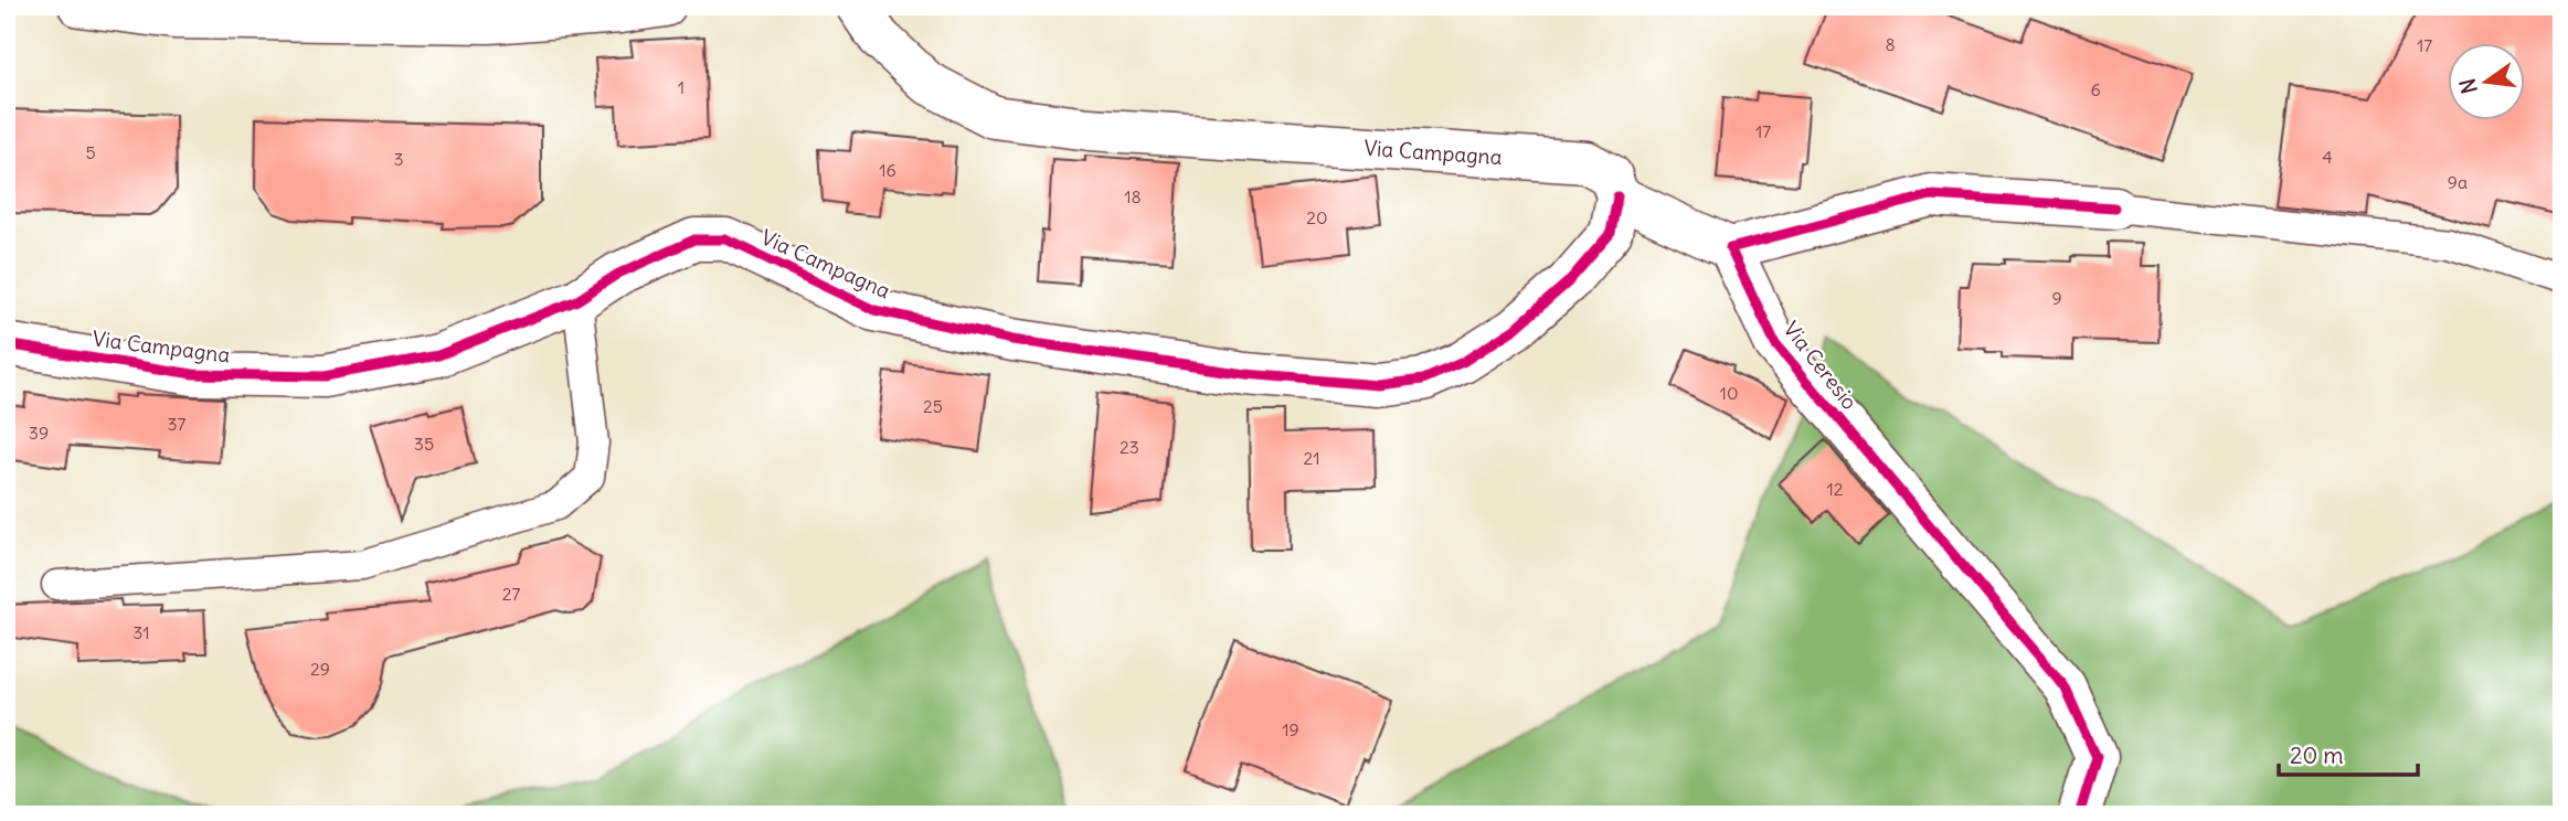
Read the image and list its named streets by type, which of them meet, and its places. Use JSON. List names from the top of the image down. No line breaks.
{"streets":{"street":["Via Campagna","Via Ceresio"]},"crossings":[["Via Campagna","Via Ceresio"]],"house_numbers":["8","17","1","6","17","5","4","3","16","9a","18","20","9","10","25","37","39","35","23","21","12","27","31","29","19"],"scale_bar":"20 m","north":"left"}
